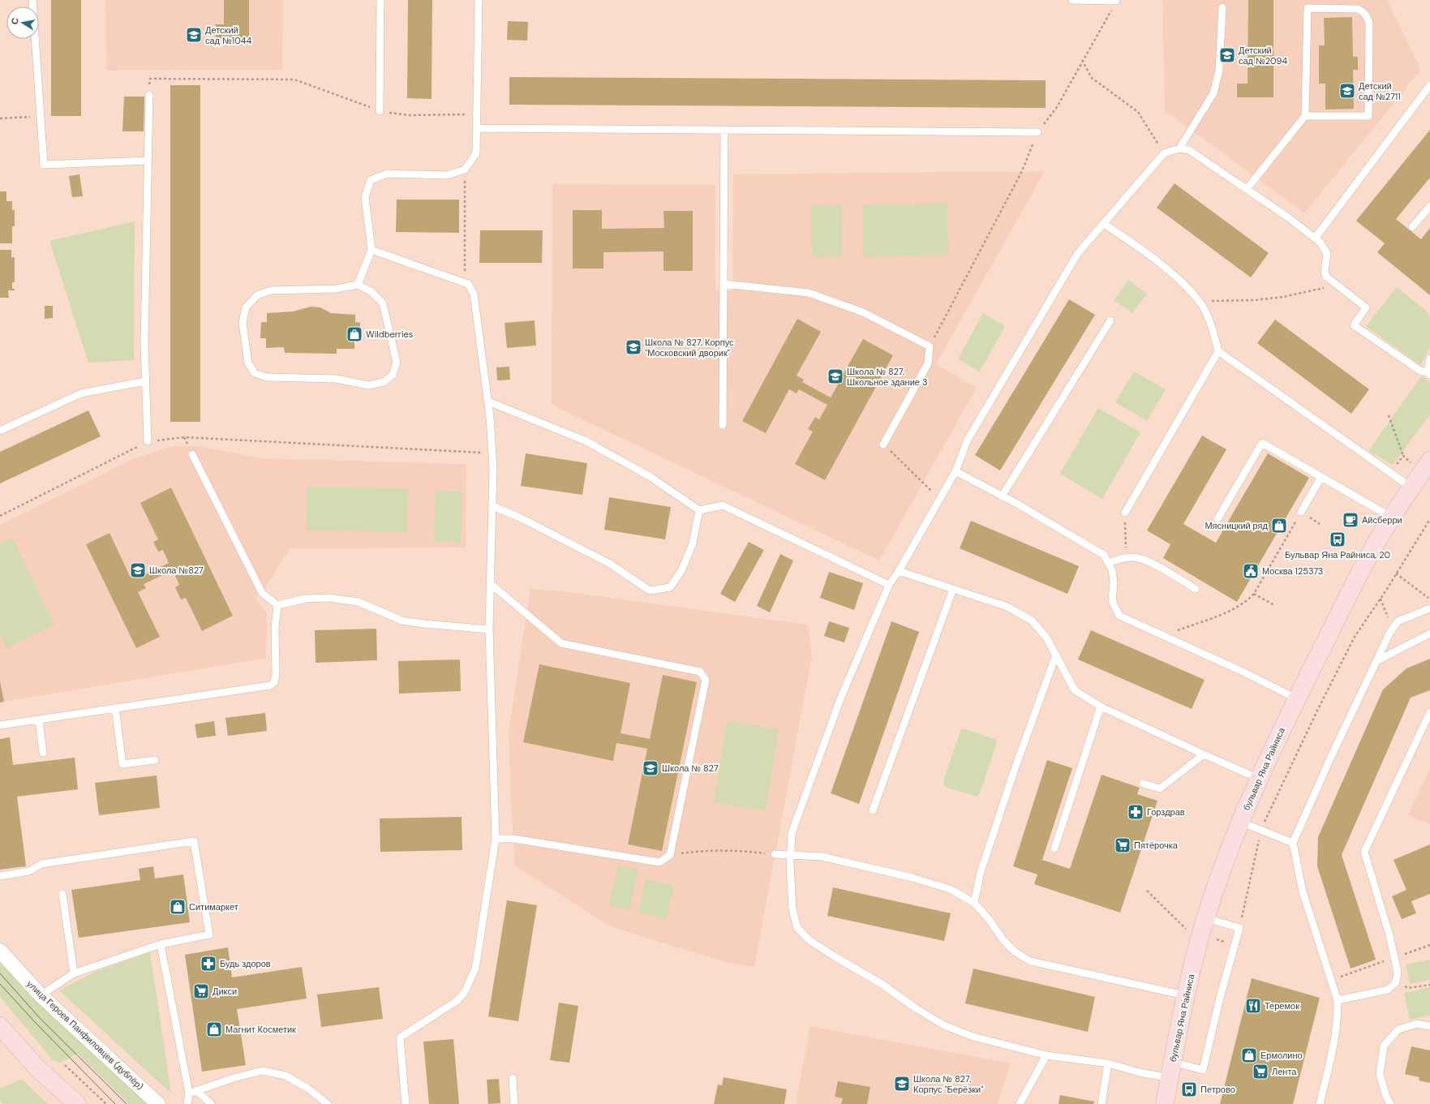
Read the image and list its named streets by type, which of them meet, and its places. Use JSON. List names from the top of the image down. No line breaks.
{"streets":{"main road":["бульвар Яна Райниса"],"street":["улица Героев Панфиловцев (дублёр)"]},"places":{"school or university":["Детский сад №1044","Детский сад №2094","Детский сад №2711","Школа № 827. Корпус \"Московский дворик\"","Школа № 827. Школьное здание 3","Школа №827","Школа № 827","Школа № 827. Корпус \"Берёзки\""],"shop":["Wildberries","Мясницкий ряд","Ситимаркет","Магнит Косметик","Ермолино"],"cafe":["Айсберри"],"bus stop":["Бульвар Яна Райниса, 20","Петрово"],"public building":["Москва 125373"],"pharmacy":["Горздрав","Будь здоров"],"supermarket":["Пятёрочка","Дикси","Лента"],"restaurant":["Теремок"]},"north":"left"}
